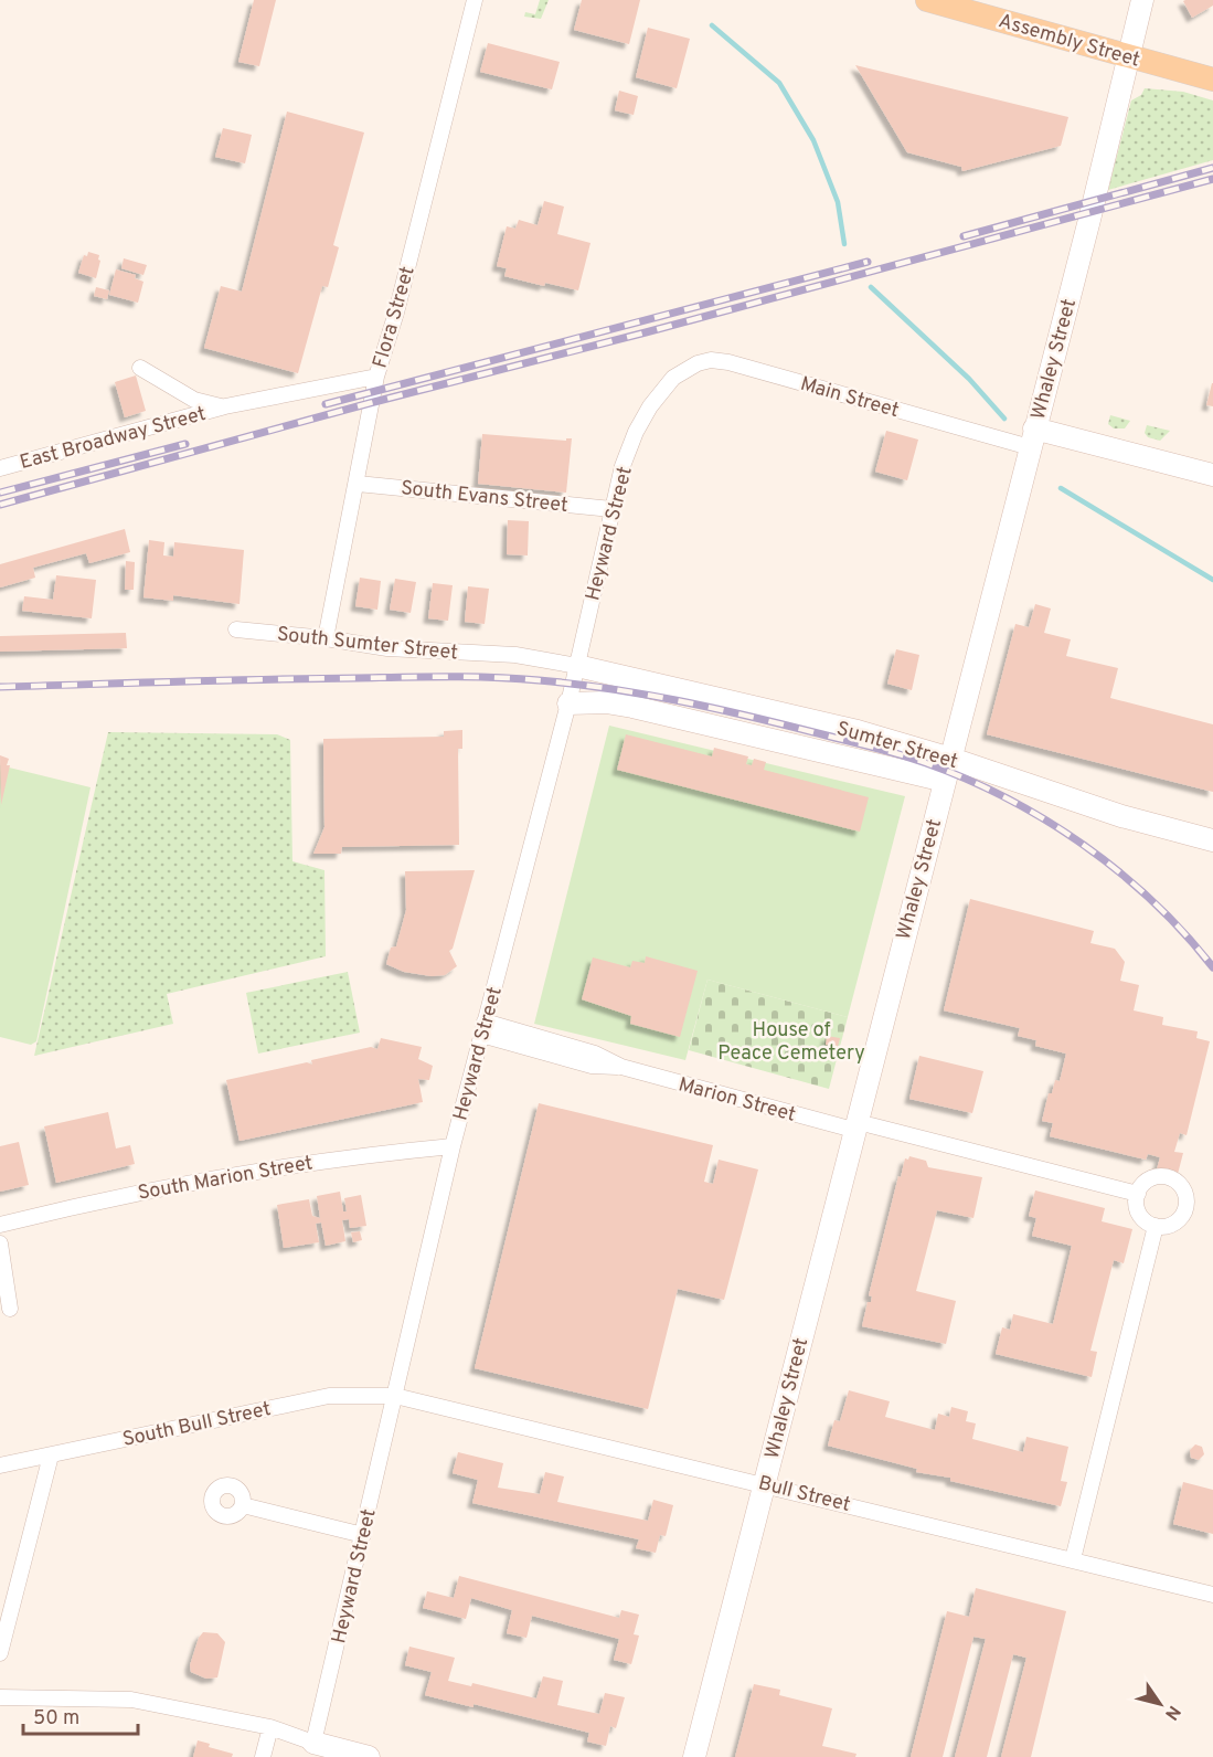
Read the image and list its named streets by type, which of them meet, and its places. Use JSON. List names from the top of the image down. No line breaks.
{"streets":{"main road":["Assembly Street"],"street":["Flora Street","Whaley Street","Main Street","East Broadway Street","South Evans Street","Heyward Street","South Sumter Street","Sumter Street","Marion Street","South Marion Street","South Bull Street","Bull Street"]},"crossings":[["Assembly Street","Whaley Street"],["Flora Street","East Broadway Street"],["Flora Street","South Evans Street"],["Flora Street","South Sumter Street"],["Whaley Street","Main Street"],["Whaley Street","Sumter Street"],["Whaley Street","Marion Street"],["Whaley Street","Bull Street"],["Main Street","Heyward Street"],["South Evans Street","Heyward Street"],["Heyward Street","South Sumter Street"],["Heyward Street","Sumter Street"],["Heyward Street","Marion Street"],["Heyward Street","South Marion Street"],["Heyward Street","South Bull Street"],["Heyward Street","Bull Street"],["South Sumter Street","Sumter Street"],["South Bull Street","Bull Street"]],"parks":["House of Peace Cemetery"],"scale_bar":"50 m","north":"bottom right"}
